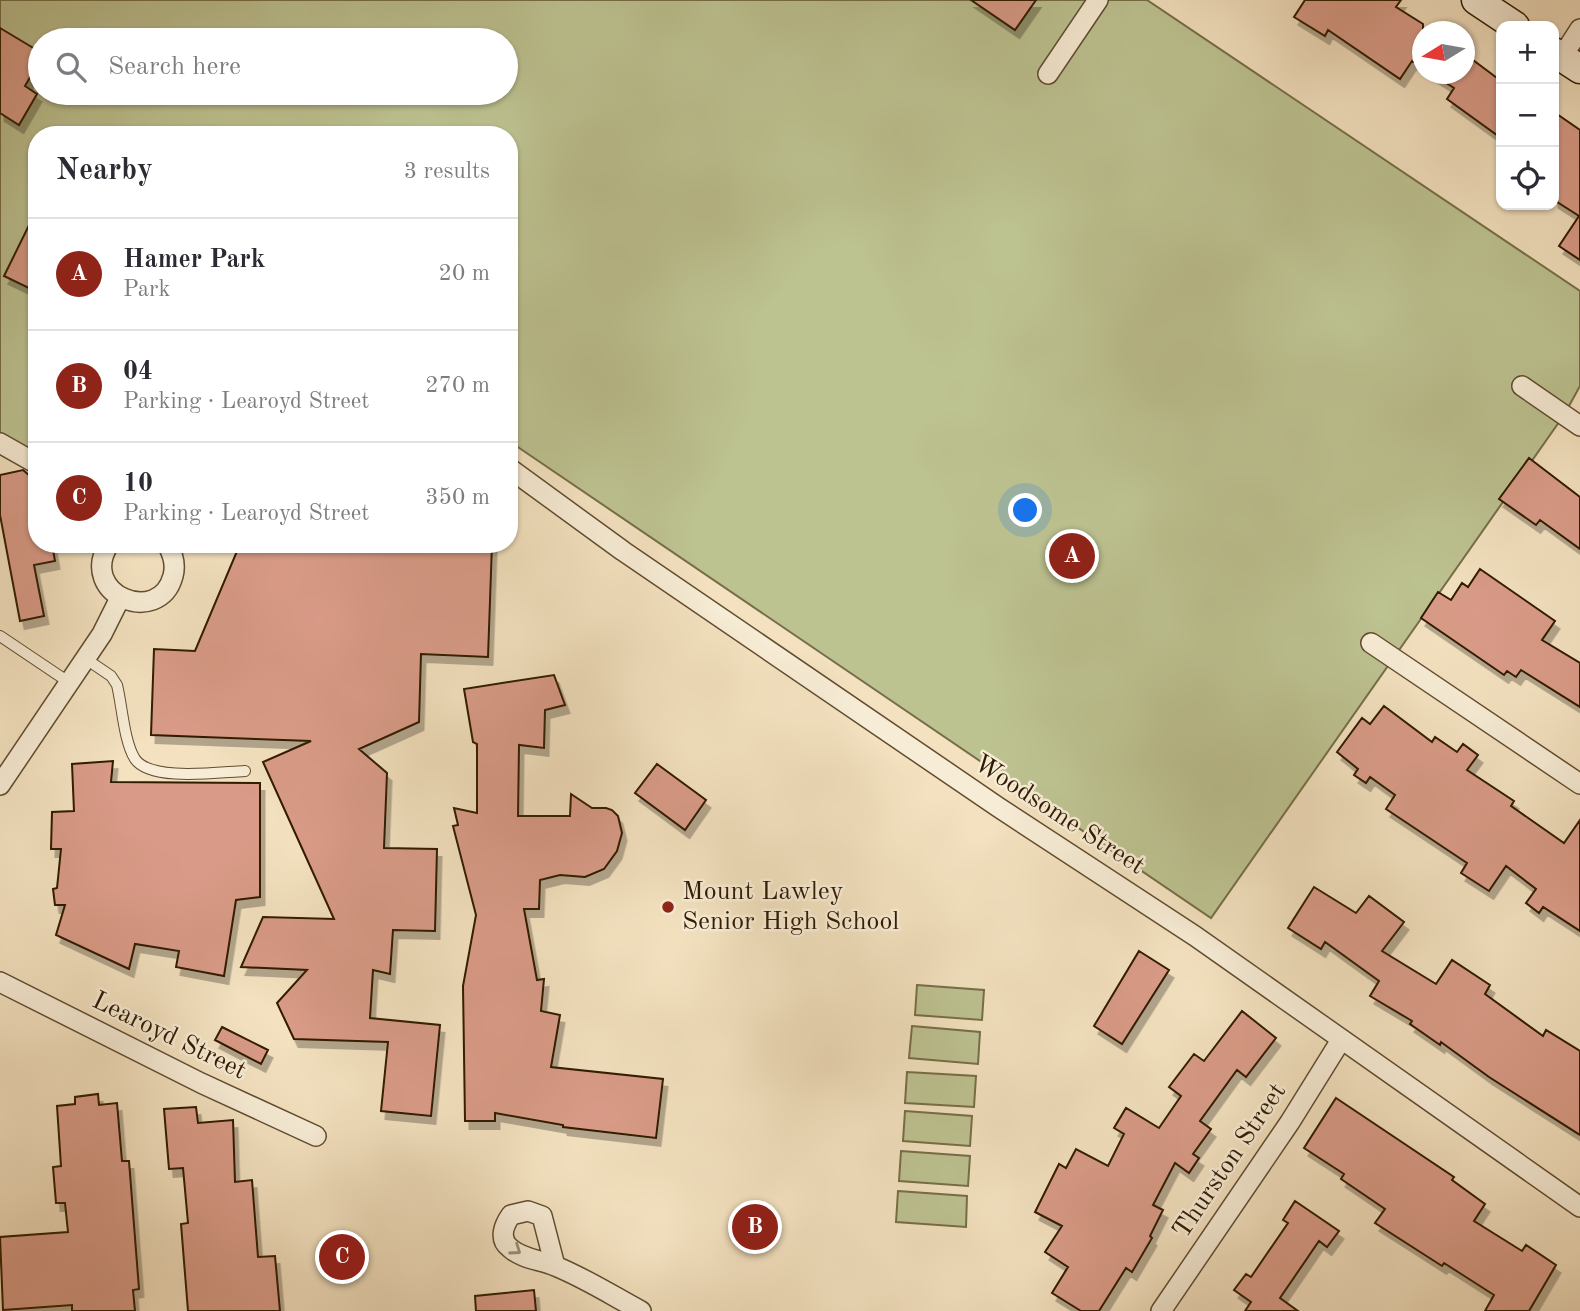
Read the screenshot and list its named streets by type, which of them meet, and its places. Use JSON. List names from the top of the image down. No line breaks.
{"streets":{"street":["Woodsome Street","Learoyd Street","Thurston Street"]},"crossings":[["Woodsome Street","Thurston Street"]],"places":["Mount Lawley Senior High School"],"north":"left","page":{"map_buttons":["+","−"],"search":"Search here","heading":["Nearby","3 results"],"list":[{"mark":"A","name":"Hamer Park","note":"Park","value":"20 m"},{"mark":"B","name":"04","note":"Parking · Learoyd Street","value":"270 m"},{"mark":"C","name":"10","note":"Parking · Learoyd Street","value":"350 m"}],"pins":["A","B","C"]}}
